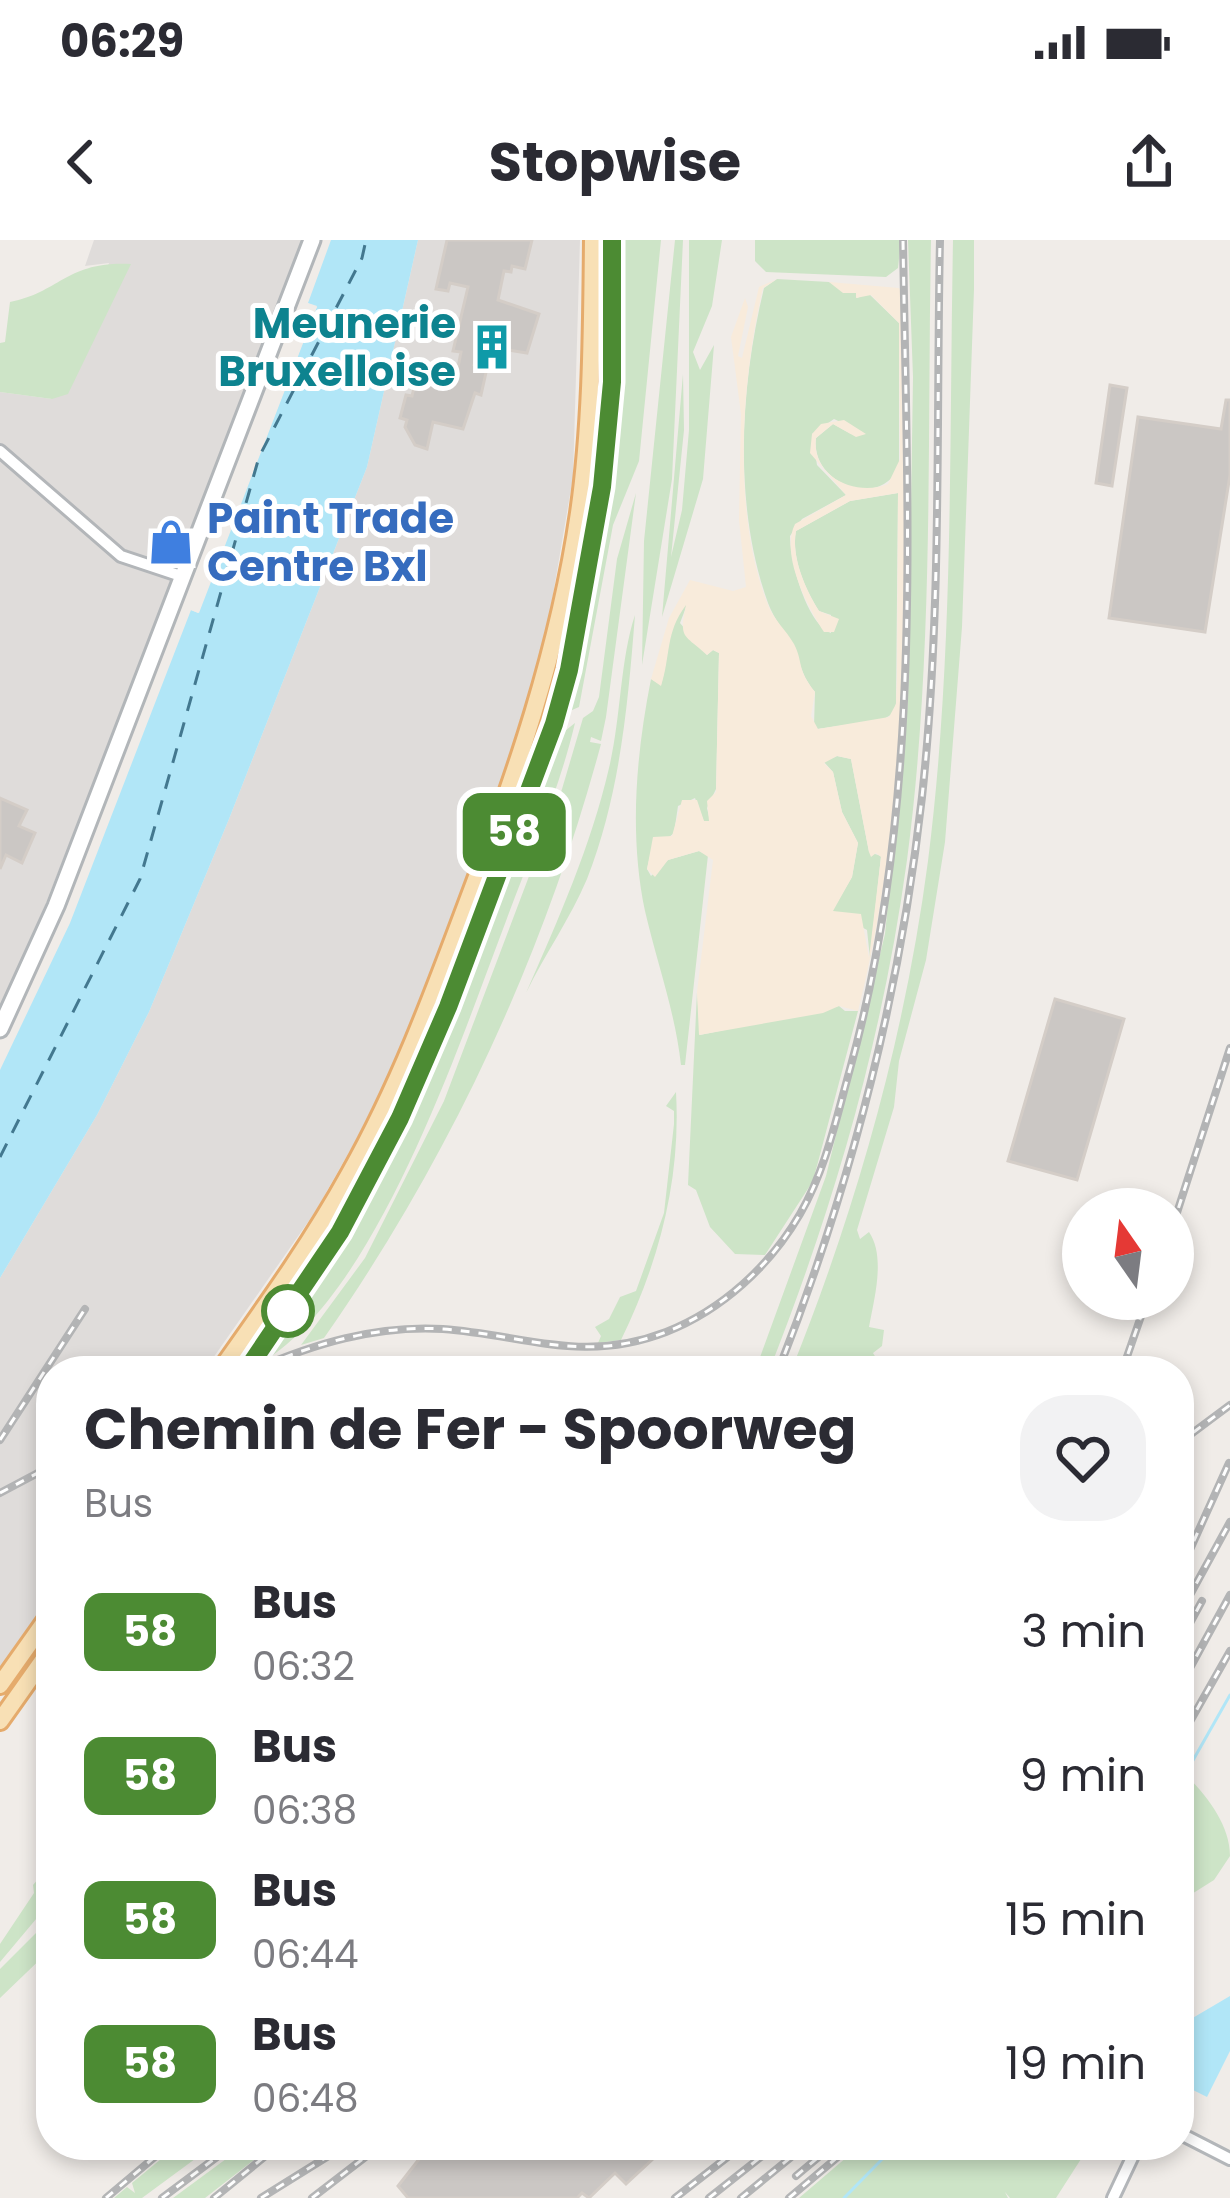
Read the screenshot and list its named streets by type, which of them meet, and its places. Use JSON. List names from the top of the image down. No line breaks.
{"places":{"building":["Meunerie Bruxelloise"],"shop":["Paint Trade Centre Bxl"]},"lines":["bus line 58"],"north":"top","page":{"status":"06:29","header":"Stopwise","on_map":"58","heading":["Chemin de Fer - Spoorweg","Bus"],"list":[{"mark":"58","name":"Bus","note":"06:32","value":"3 min"},{"mark":"58","name":"Bus","note":"06:38","value":"9 min"},{"mark":"58","name":"Bus","note":"06:44","value":"15 min"},{"mark":"58","name":"Bus","note":"06:48","value":"19 min"}]}}
